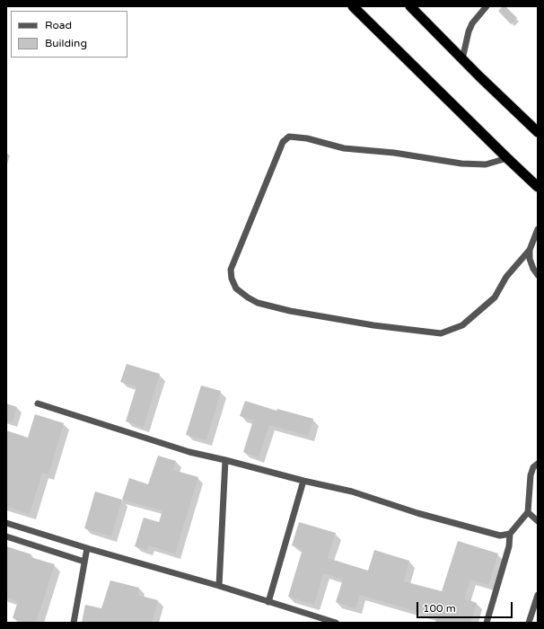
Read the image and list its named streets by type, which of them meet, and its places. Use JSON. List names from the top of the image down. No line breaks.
{"legend":["Road","Building"],"scale_bar":"100 m"}
